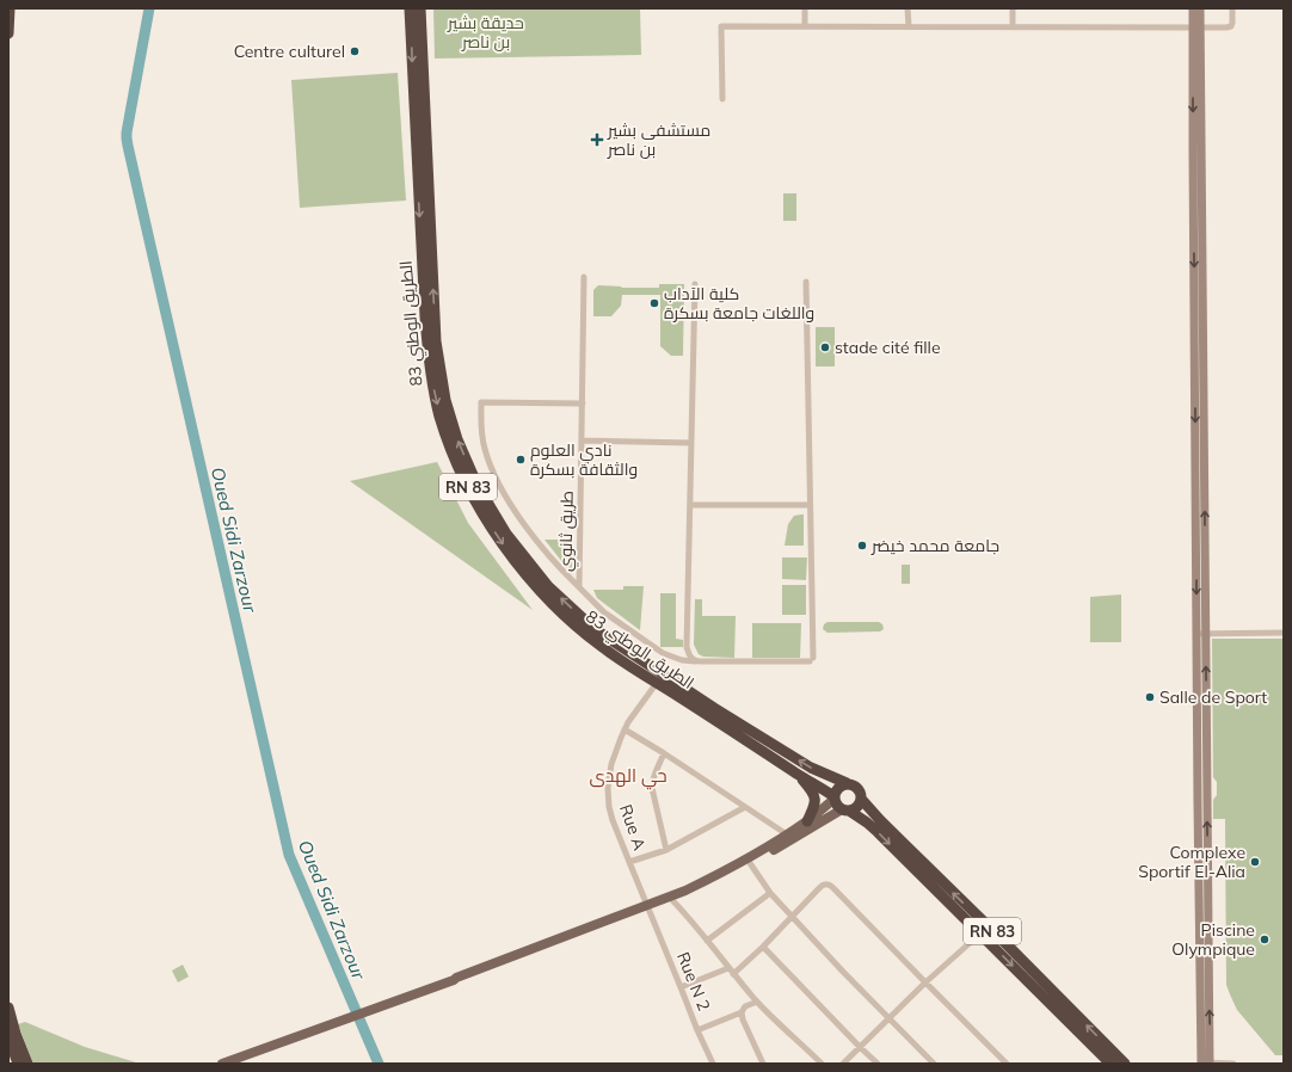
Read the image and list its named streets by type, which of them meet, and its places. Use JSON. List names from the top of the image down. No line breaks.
{"streets":{"highway":["الطريق الوطني 83","RN 83"],"street":["طريق ثانوي","Rue A","Rue N 2"]},"crossings":[["الطريق الوطني 83","RN 83"],["الطريق الوطني 83","Rue A"],["Rue A","Rue N 2"]],"districts":["حي الهدى"],"water":["Oued Sidi Zarzour"],"parks":["حديقة بشير بن ناصر"],"places":{"other":["Centre culturel","كلية الآداب واللغات جامعة بسكرة","stade cité fille","نادي العلوم والثقافة بسكرة","جامعة محمد خيضر","Salle de Sport","Complexe Sportif El-Alia","Piscine Olympique"],"health":["مستشفى بشير بن ناصر"]}}
